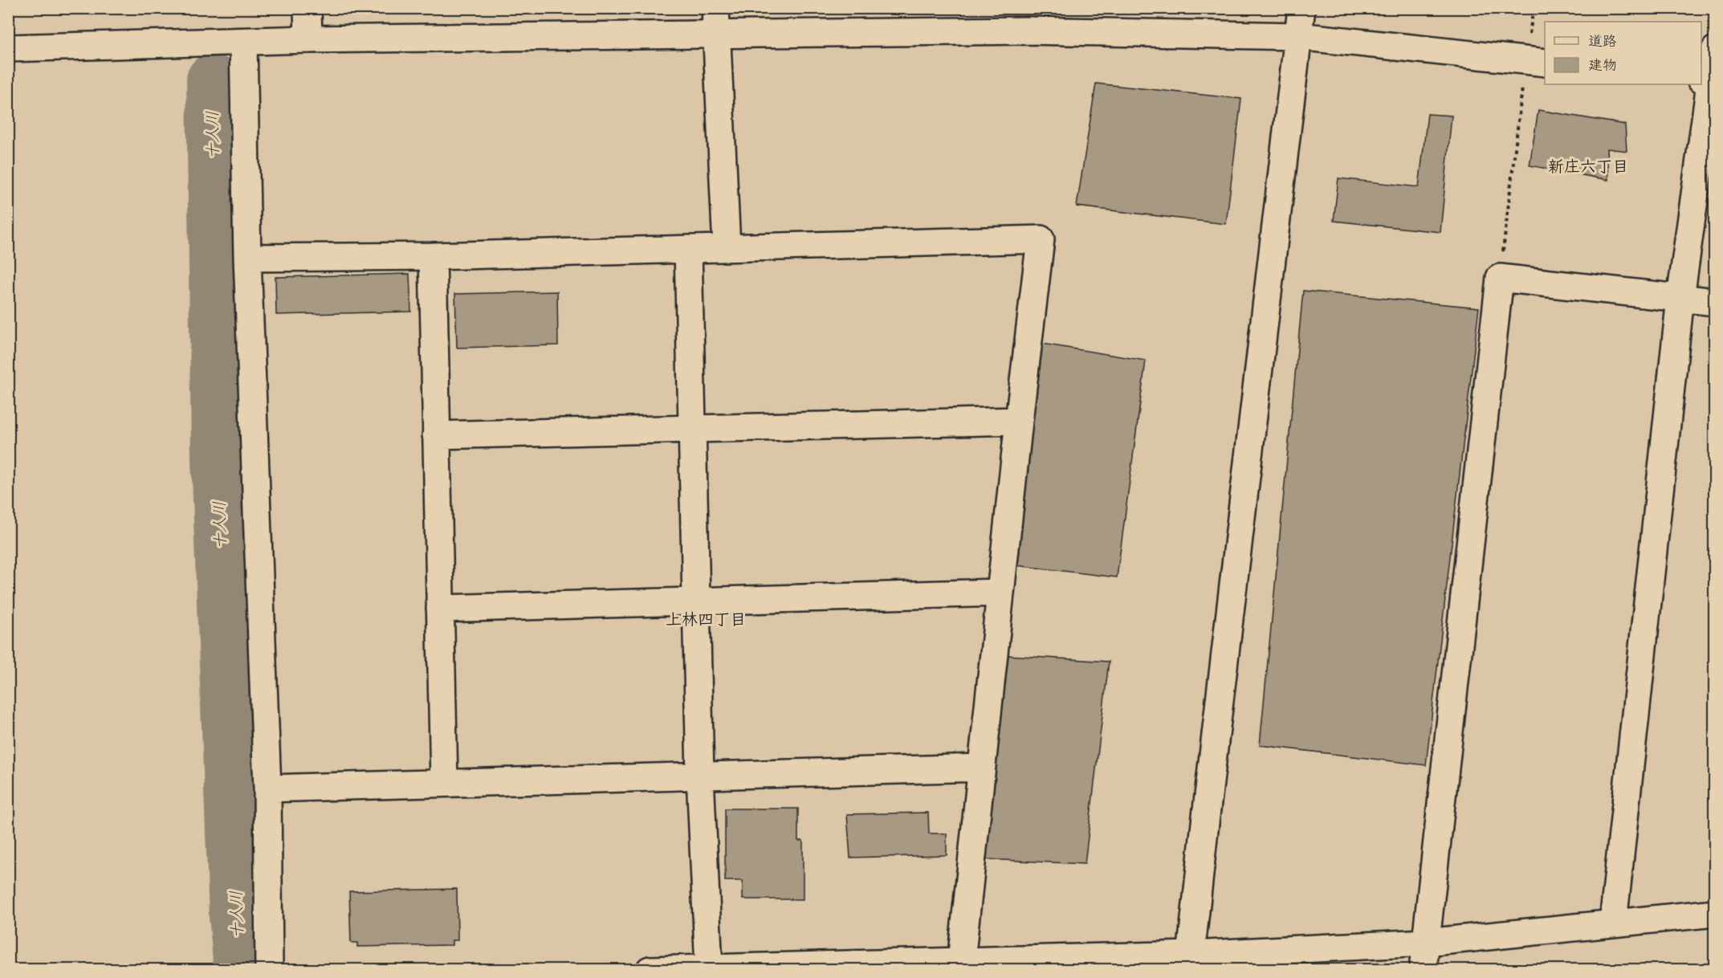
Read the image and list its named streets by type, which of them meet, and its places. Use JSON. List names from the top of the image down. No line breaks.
{"districts":["新庄六丁目","上林四丁目"],"water":["十人川"],"legend":["道路","建物"]}
